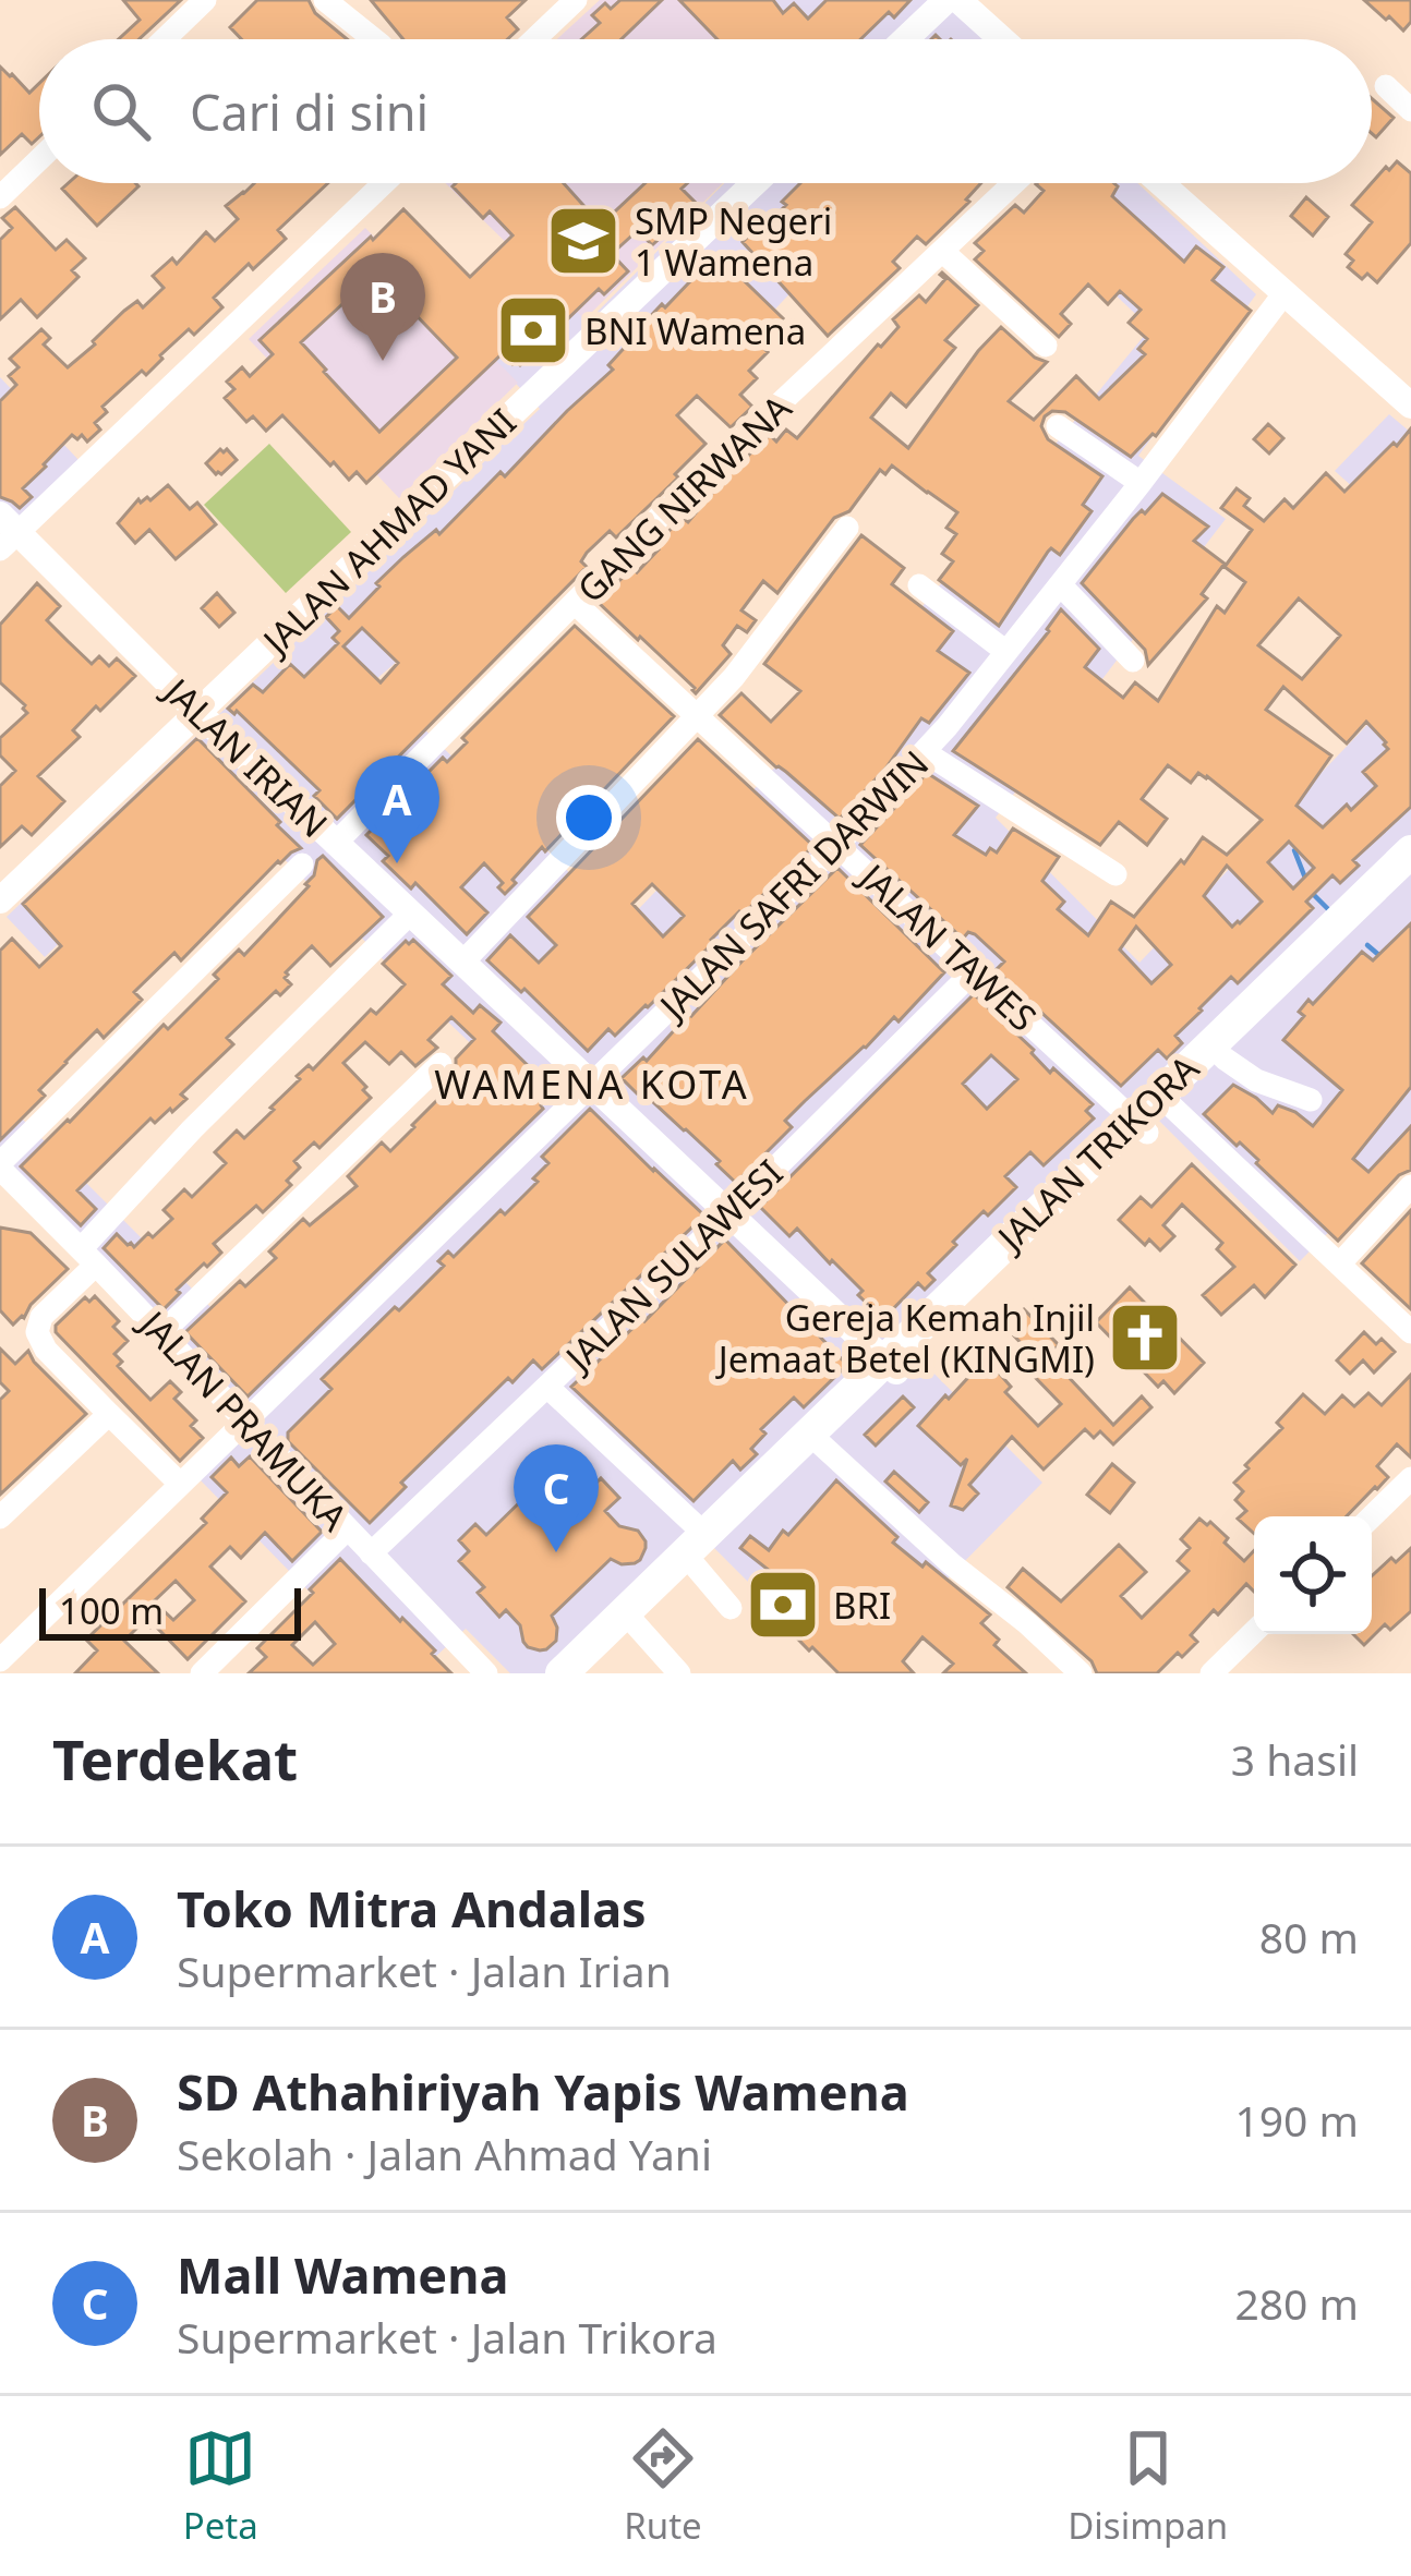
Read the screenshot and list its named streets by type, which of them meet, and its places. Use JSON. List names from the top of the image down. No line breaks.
{"streets":{"highway":["JALAN TRIKORA"],"main road":["JALAN AHMAD YANI","JALAN IRIAN"],"street":["GANG NIRWANA","JALAN SAFRI DARWIN","JALAN TAWES","JALAN SULAWESI","JALAN PRAMUKA"]},"crossings":[["GANG NIRWANA","JALAN IRIAN"],["GANG NIRWANA","JALAN TAWES"],["JALAN AHMAD YANI","JALAN IRIAN"],["JALAN IRIAN","JALAN SAFRI DARWIN"],["JALAN IRIAN","JALAN TRIKORA"],["JALAN IRIAN","JALAN SULAWESI"],["JALAN SAFRI DARWIN","JALAN TAWES"],["JALAN SAFRI DARWIN","JALAN PRAMUKA"],["JALAN TAWES","JALAN TRIKORA"],["JALAN TAWES","JALAN SULAWESI"],["JALAN SULAWESI","JALAN PRAMUKA"]],"districts":["WAMENA KOTA"],"places":{"school or university":["SMP Negeri 1 Wamena"],"bank":["BNI Wamena","BRI"],"church":["Gereja Kemah Injil Jemaat Betel (KINGMI)"]},"scale_bar":"100 m","page":{"search":"Cari di sini","pins":["B","A","C"],"scale":"100 m","heading":["Terdekat","3 hasil"],"list":[{"mark":"A","name":"Toko Mitra Andalas","note":"Supermarket · Jalan Irian","value":"80 m"},{"mark":"B","name":"SD Athahiriyah Yapis Wamena","note":"Sekolah · Jalan Ahmad Yani","value":"190 m"},{"mark":"C","name":"Mall Wamena","note":"Supermarket · Jalan Trikora","value":"280 m"}],"nav":["Peta","Rute","Disimpan"]}}
